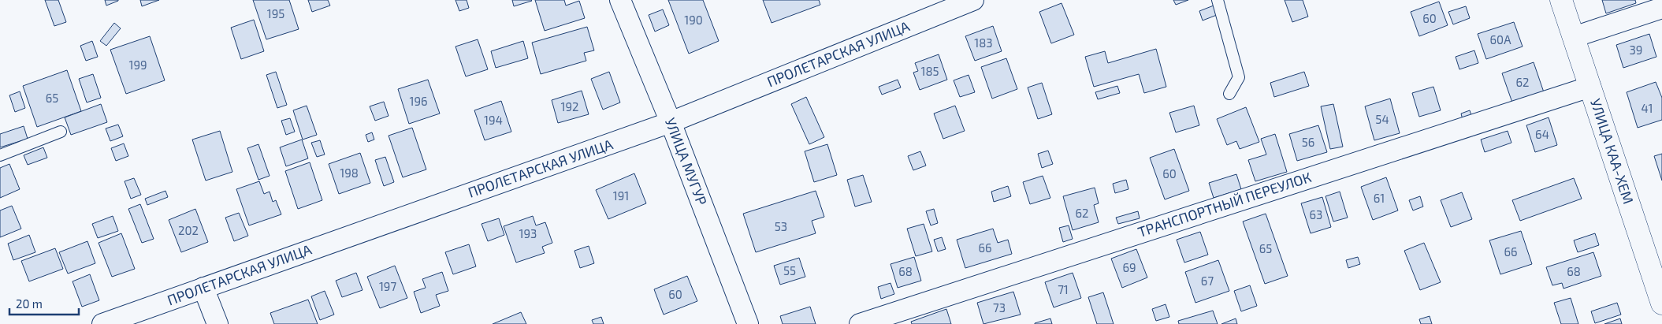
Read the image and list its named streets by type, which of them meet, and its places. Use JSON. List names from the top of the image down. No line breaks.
{"streets":{"street":["ПРОЛЕТАРСКАЯ УЛИЦА","УЛИЦА КАА-ХЕМ","УЛИЦА МУГУР","ТРАНСПОРТНЫЙ ПЕРЕУЛОК"]},"crossings":[["ПРОЛЕТАРСКАЯ УЛИЦА","УЛИЦА МУГУР"],["УЛИЦА КАА-ХЕМ","ТРАНСПОРТНЫЙ ПЕРЕУЛОК"]],"house_numbers":["195","60","190","60А","183","39","199","185","62","65","196","192","41","54","194","64","56","198","60","191","61","62","63","53","202","193","66","65","66","69","55","68","68","67","197","71","60","73"],"scale_bar":"20 m"}
